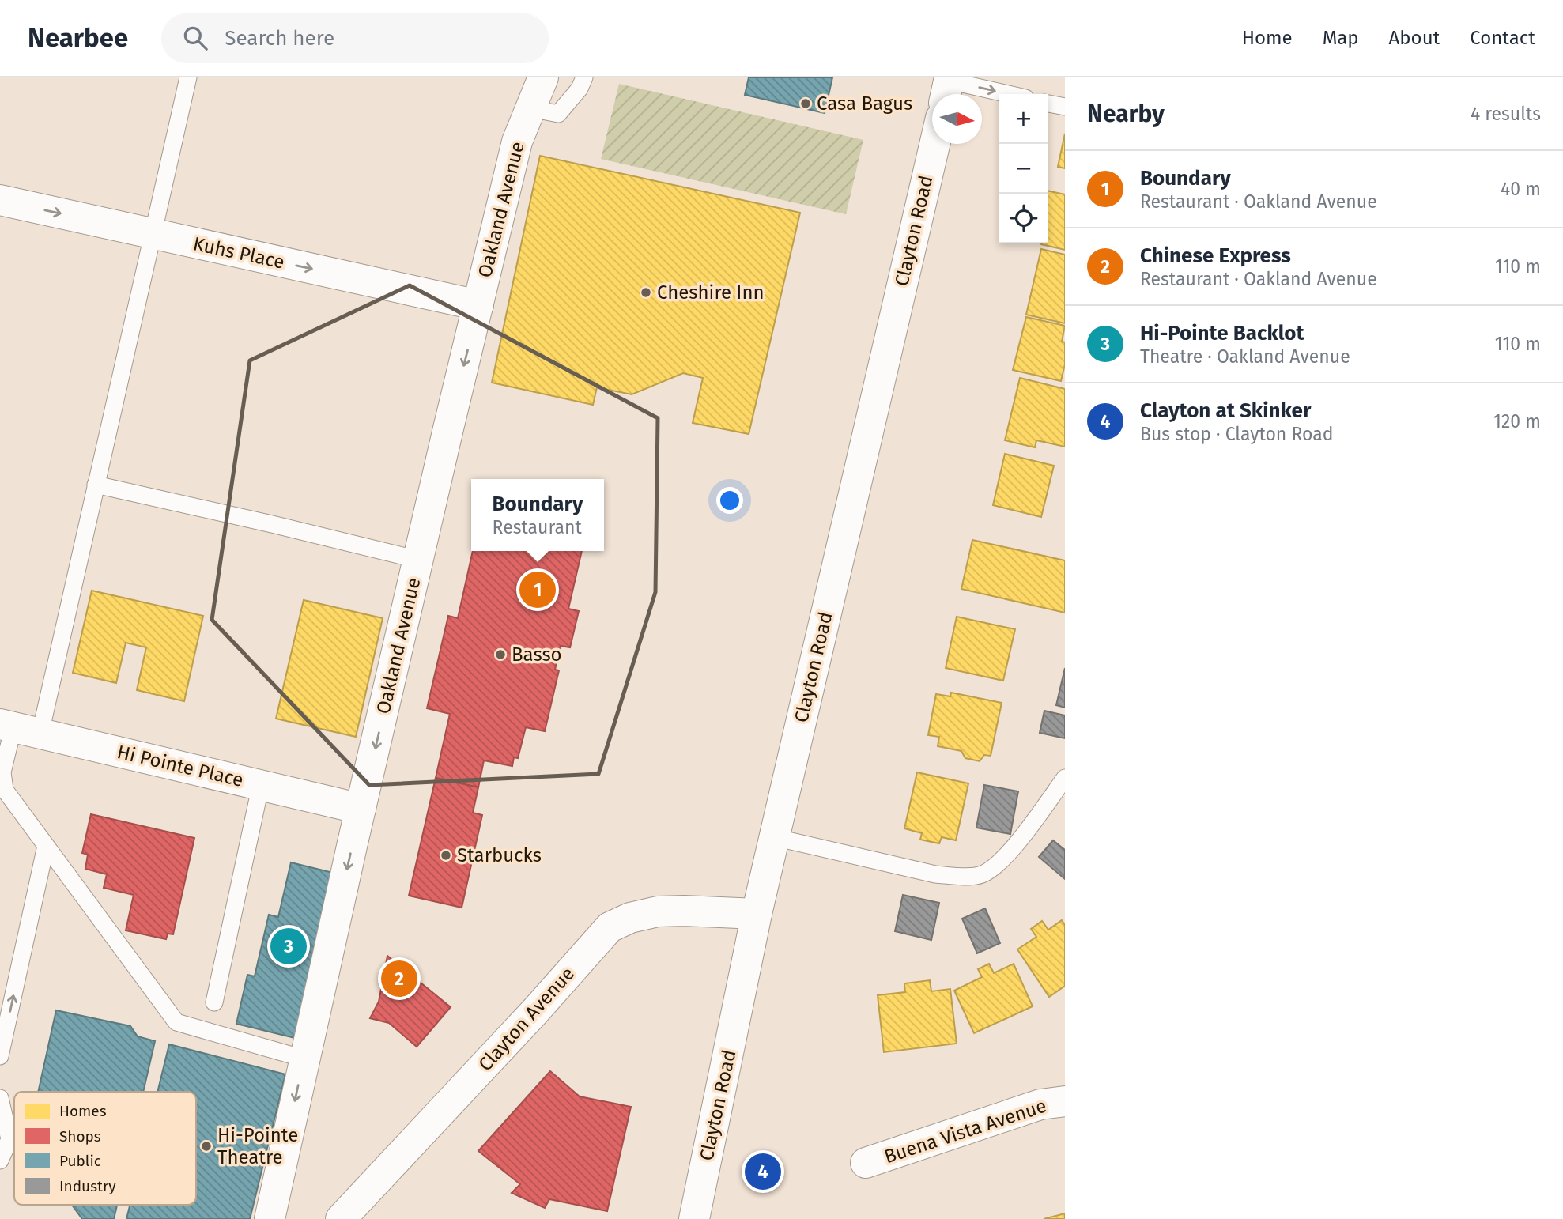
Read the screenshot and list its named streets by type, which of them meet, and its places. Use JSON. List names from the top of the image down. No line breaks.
{"streets":{"street":["Oakland Avenue","Clayton Road","Kuhs Place","Hi Pointe Place","Clayton Avenue","Buena Vista Avenue"]},"crossings":[["Oakland Avenue","Kuhs Place"],["Oakland Avenue","Hi Pointe Place"],["Clayton Road","Clayton Avenue"]],"one_way":["Oakland Avenue","Kuhs Place"],"places":["Casa Bagus","Cheshire Inn","Basso","Starbucks","Hi-Pointe Theatre"],"legend":["Homes","Shops","Public","Industry"],"north":"right","page":{"header":"Nearbee","search":"Search here","nav":["Home","Map","About","Contact"],"heading":["Nearby","4 results"],"map_buttons":["+","−"],"list":[{"mark":"1","name":"Boundary","note":"Restaurant · Oakland Avenue","value":"40 m"},{"mark":"2","name":"Chinese Express","note":"Restaurant · Oakland Avenue","value":"110 m"},{"mark":"3","name":"Hi-Pointe Backlot","note":"Theatre · Oakland Avenue","value":"110 m"},{"mark":"4","name":"Clayton at Skinker","note":"Bus stop · Clayton Road","value":"120 m"}],"popup":["Boundary","Restaurant"],"pins":["1","3","2","4"]}}
